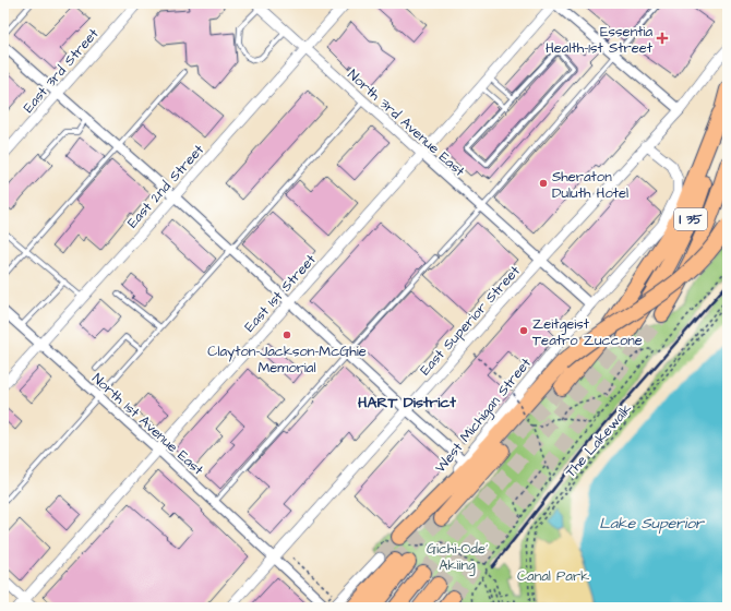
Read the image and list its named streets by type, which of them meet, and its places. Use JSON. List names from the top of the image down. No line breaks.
{"streets":{"highway":["I 35"],"street":["East 3rd Street","North 3rd Avenue East","East 2nd Street","East 1st Street","East Superior Street","West Michigan Street","North 1st Avenue East"],"path":["The Lakewalk"]},"crossings":[["North 3rd Avenue East","East 2nd Street"],["North 3rd Avenue East","East 1st Street"],["North 3rd Avenue East","East Superior Street"],["North 3rd Avenue East","West Michigan Street"],["East 2nd Street","North 1st Avenue East"],["East 1st Street","North 1st Avenue East"],["East Superior Street","West Michigan Street"],["East Superior Street","North 1st Avenue East"]],"districts":["HART District"],"water":["Lake Superior"],"parks":["Gichi-Ode' Akiing","Canal Park"],"places":{"health":["Essentia Health-1st Street"],"other":["Sheraton Duluth Hotel","Zeitgeist Teatro Zuccone","Clayton-Jackson-McGhie Memorial"]}}
